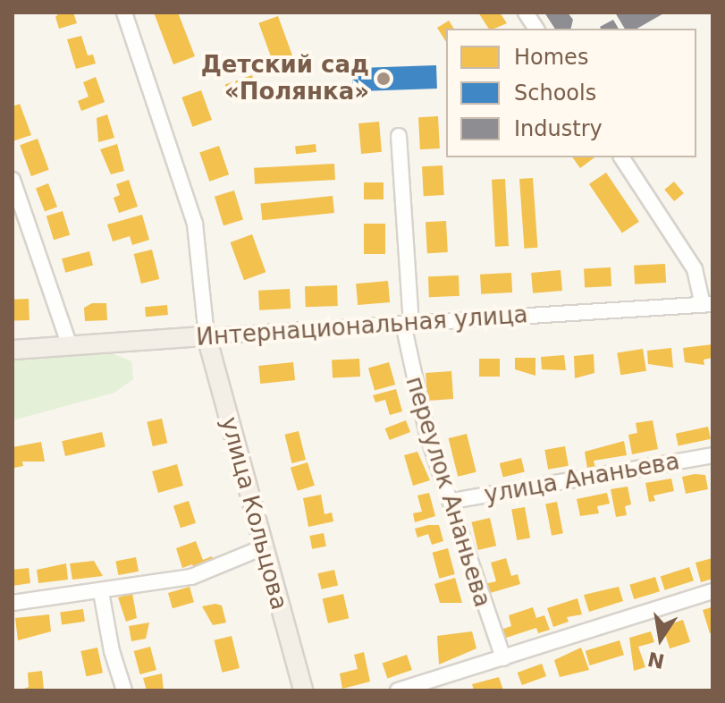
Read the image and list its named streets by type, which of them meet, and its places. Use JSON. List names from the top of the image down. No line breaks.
{"streets":{"main road":["Интернациональная улица","улица Кольцова"],"street":["улица Ананьева","переулок Ананьева"]},"crossings":[["Интернациональная улица","переулок Ананьева"],["Интернациональная улица","улица Кольцова"],["улица Ананьева","переулок Ананьева"]],"places":["Детский сад «Полянка»"],"legend":["Homes","Schools","Industry"],"north":"bottom"}
